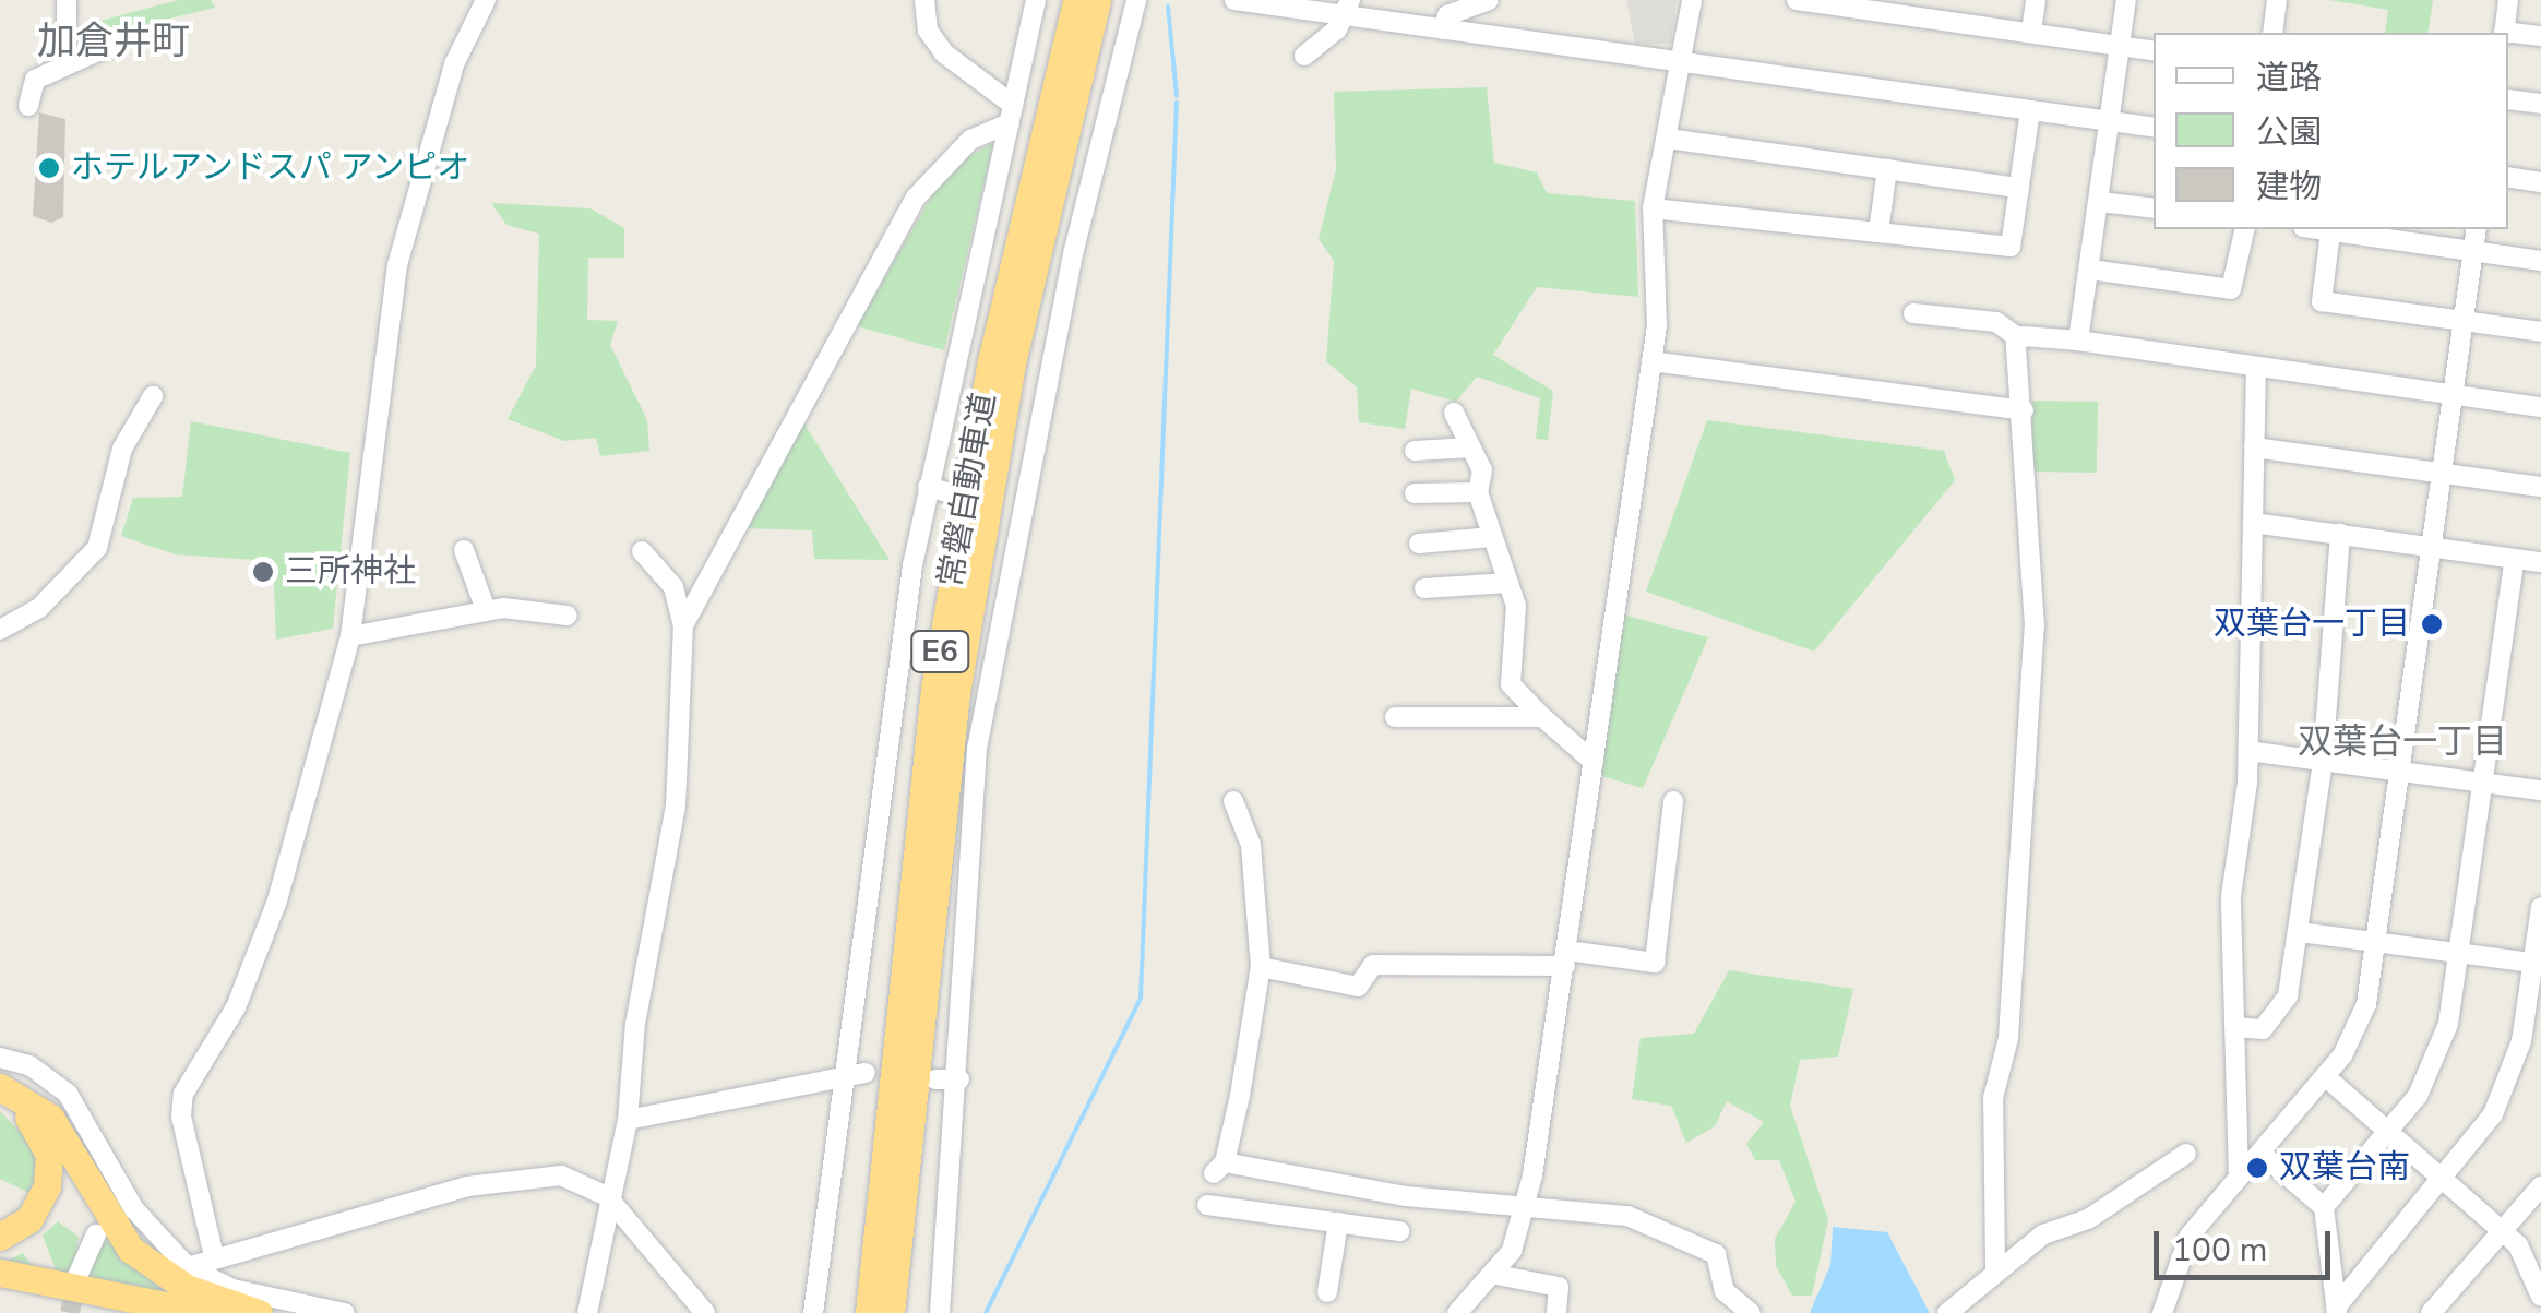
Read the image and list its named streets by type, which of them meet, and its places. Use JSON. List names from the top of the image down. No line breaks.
{"streets":{"highway":["常磐自動車道","E6"]},"districts":["加倉井町","双葉台一丁目"],"places":["ホテルアンドスパ アンピオ","三所神社","双葉台一丁目","双葉台南"],"legend":["道路","公園","建物"],"scale_bar":"100 m"}
